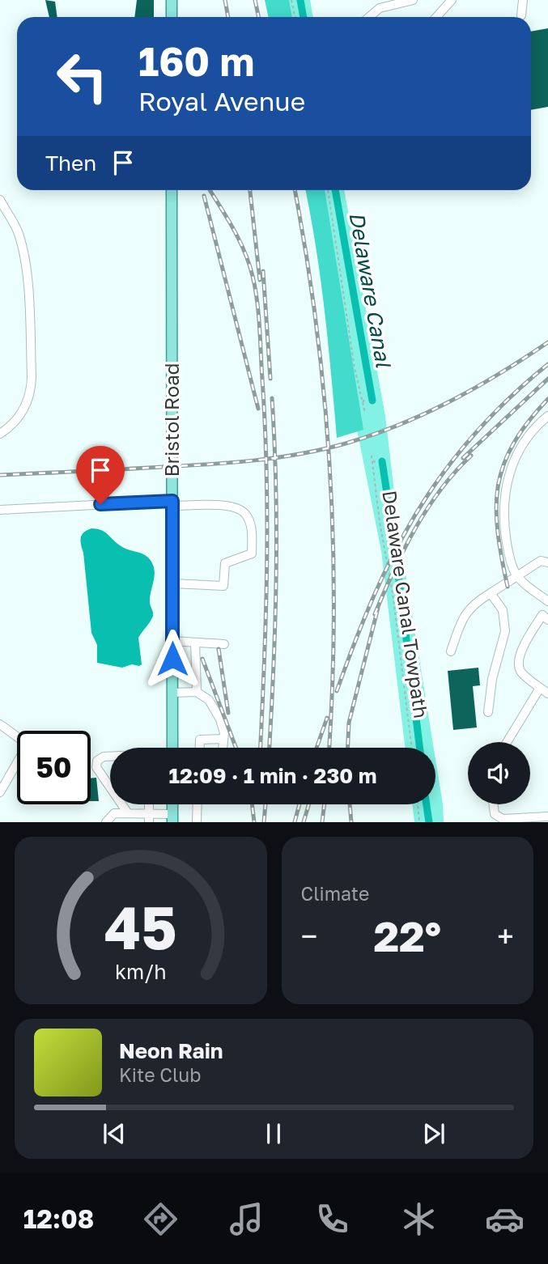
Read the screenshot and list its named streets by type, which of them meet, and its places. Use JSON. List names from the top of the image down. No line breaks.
{"streets":{"main road":["Bristol Road"],"path":["Delaware Canal Towpath"]},"water":["Delaware Canal"],"page":{"turn":["160 m","Royal Avenue"],"then":"Then","limit":"50","trip":"12:09 · 1 min · 230 m","tile":"Climate","heat":["−","22°","+"],"song":["Neon Rain","Kite Club"],"tabs":"12:08","gauge":["45","km/h"]}}
